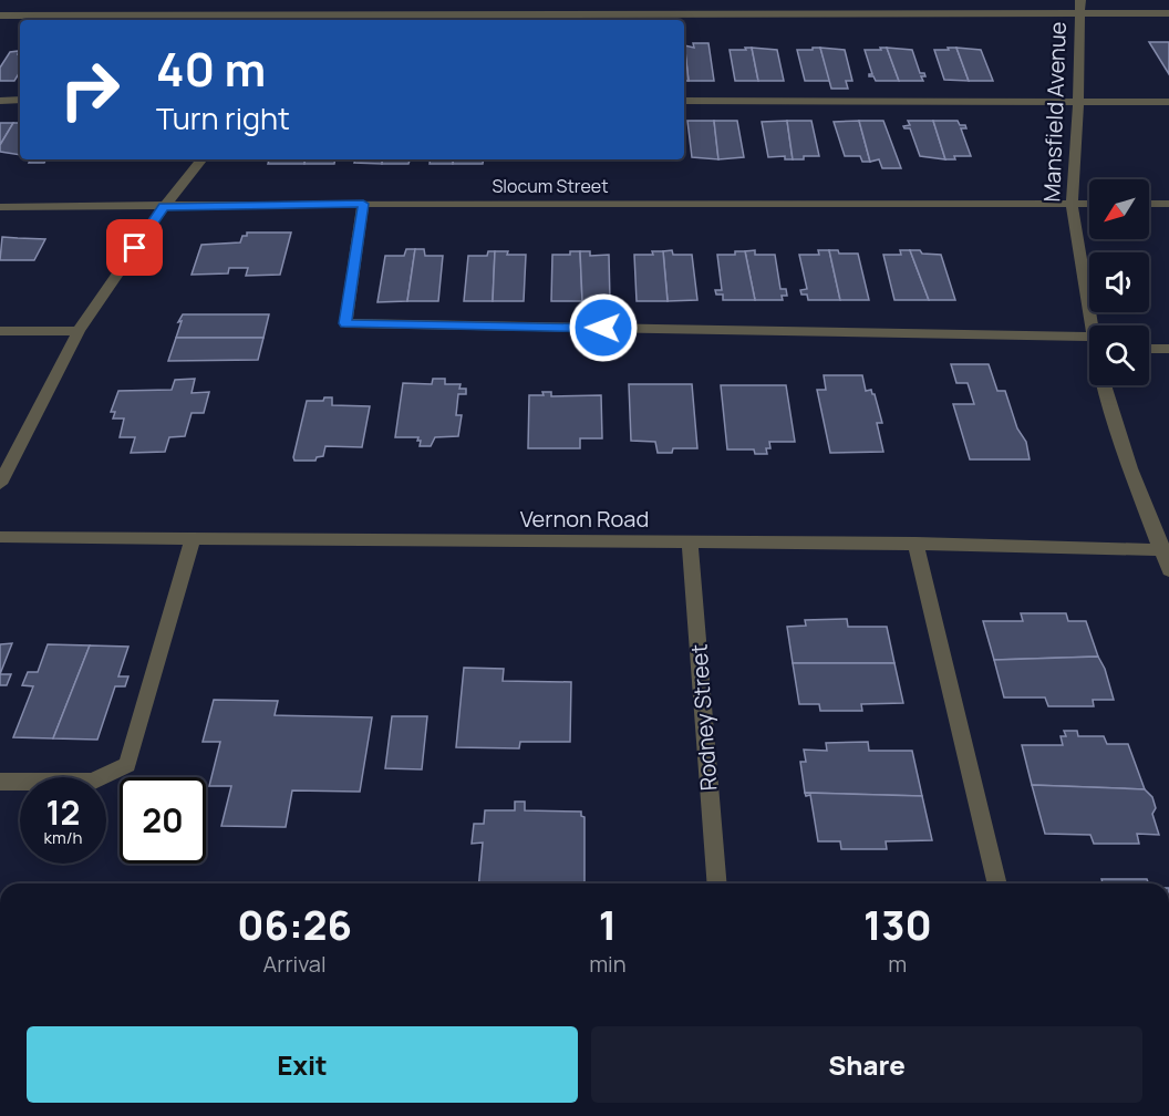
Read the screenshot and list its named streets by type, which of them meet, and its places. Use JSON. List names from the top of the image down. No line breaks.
{"streets":{"street":["Mansfield Avenue","Slocum Street","Vernon Road","Rodney Street"]},"crossings":[["Mansfield Avenue","Slocum Street"],["Mansfield Avenue","Vernon Road"],["Vernon Road","Rodney Street"]],"north":"bottom left","page":{"turn":["40 m","Turn right"],"speed":"12 km/h","limit":"20","eta":["06:26","Arrival","1","min","130","m"],"buttons":["Exit","Share"]}}
